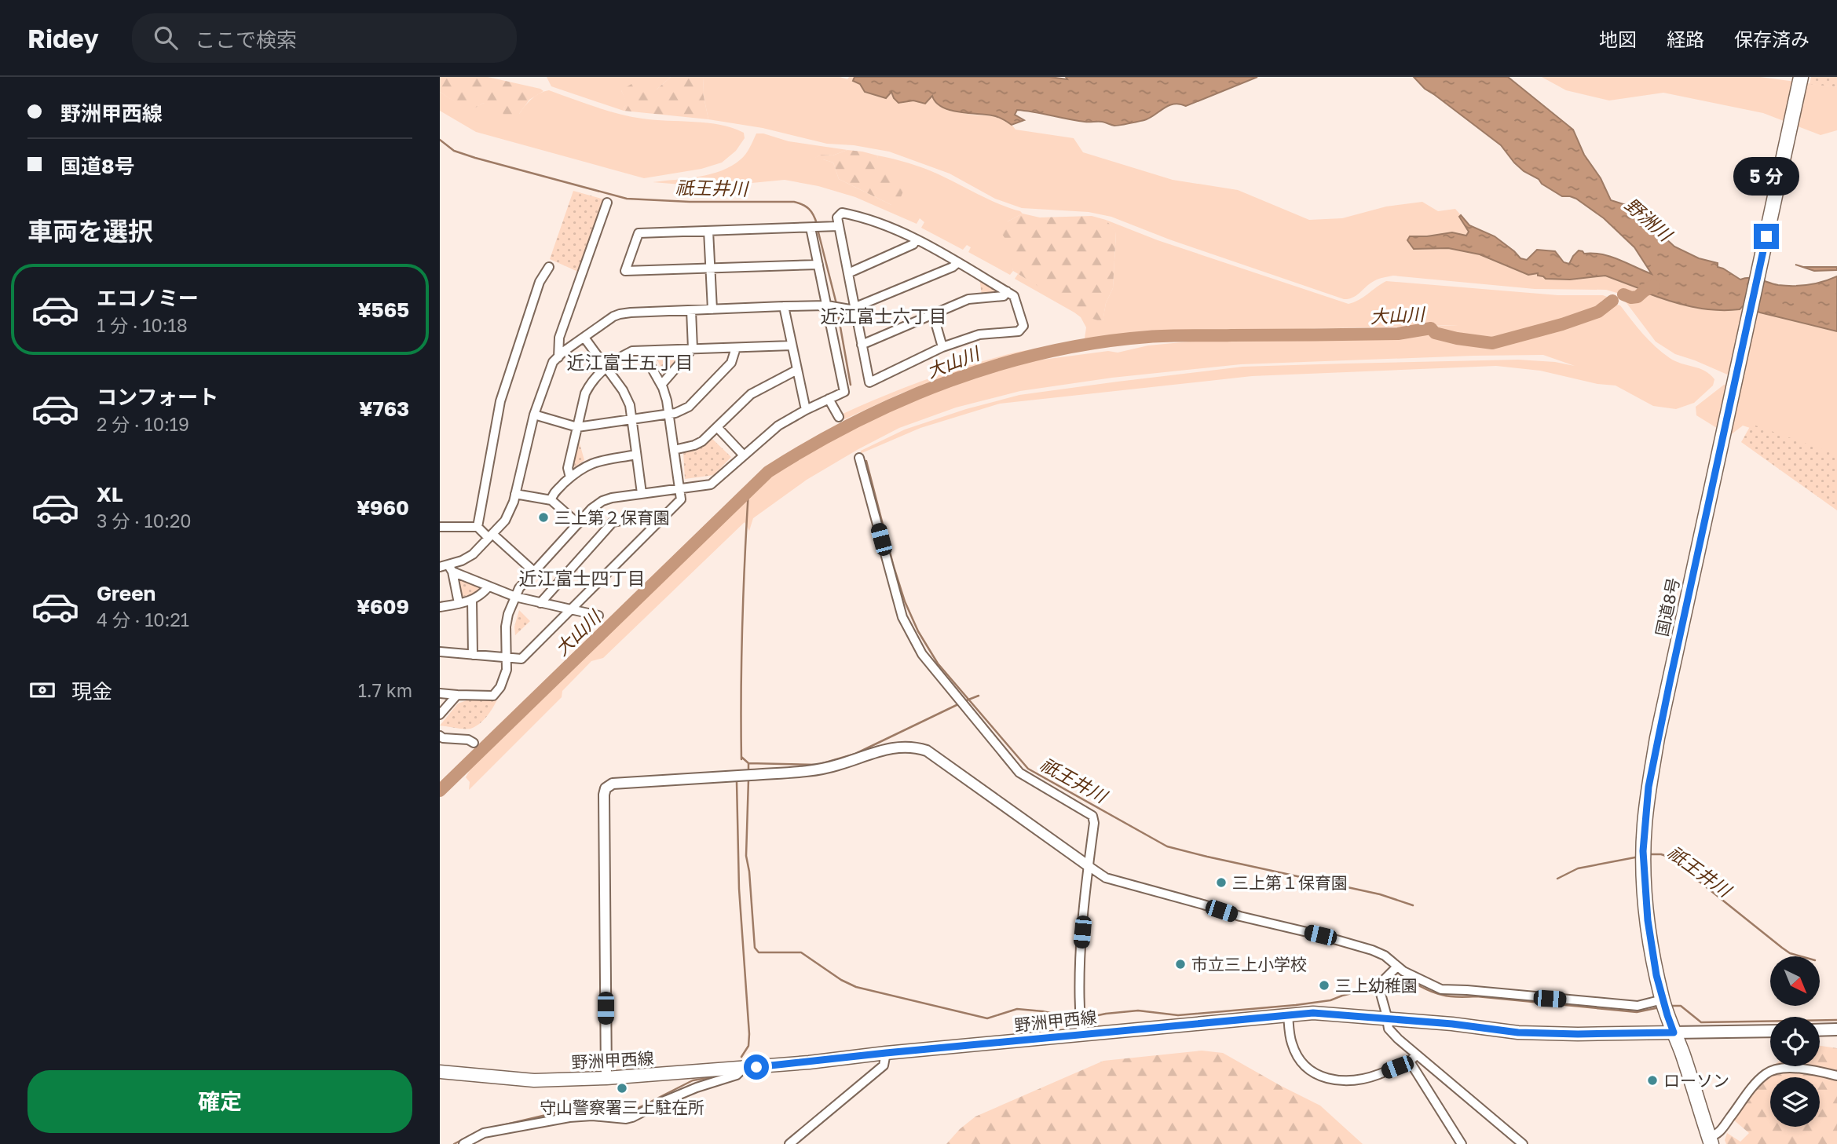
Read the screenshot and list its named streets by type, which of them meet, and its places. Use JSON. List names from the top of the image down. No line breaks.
{"streets":{"highway":["国道8号"],"main road":["野洲甲西線"]},"crossings":[["国道8号","野洲甲西線"]],"districts":["近江富士六丁目","近江富士五丁目","近江富士四丁目"],"water":["祇王井川","野洲川","大山川"],"places":["三上第２保育園","三上第１保育園","市立三上小学校","三上幼稚園","ローソン","守山警察署三上駐在所"],"north":"bottom right","page":{"header":"Ridey","search":"ここで検索","nav":["地図","経路","保存済み"],"banner":["野洲甲西線","国道8号"],"bubble":"5 分","heading":"車両を選択","list":[{"name":"エコノミー","note":"1 分 · 10:18","value":"¥565"},{"name":"コンフォート","note":"2 分 · 10:19","value":"¥763"},{"name":"XL","note":"3 分 · 10:20","value":"¥960"},{"name":"Green","note":"4 分 · 10:21","value":"¥609"}],"pay":["現金","1.7 km"],"buttons":"確定"}}
